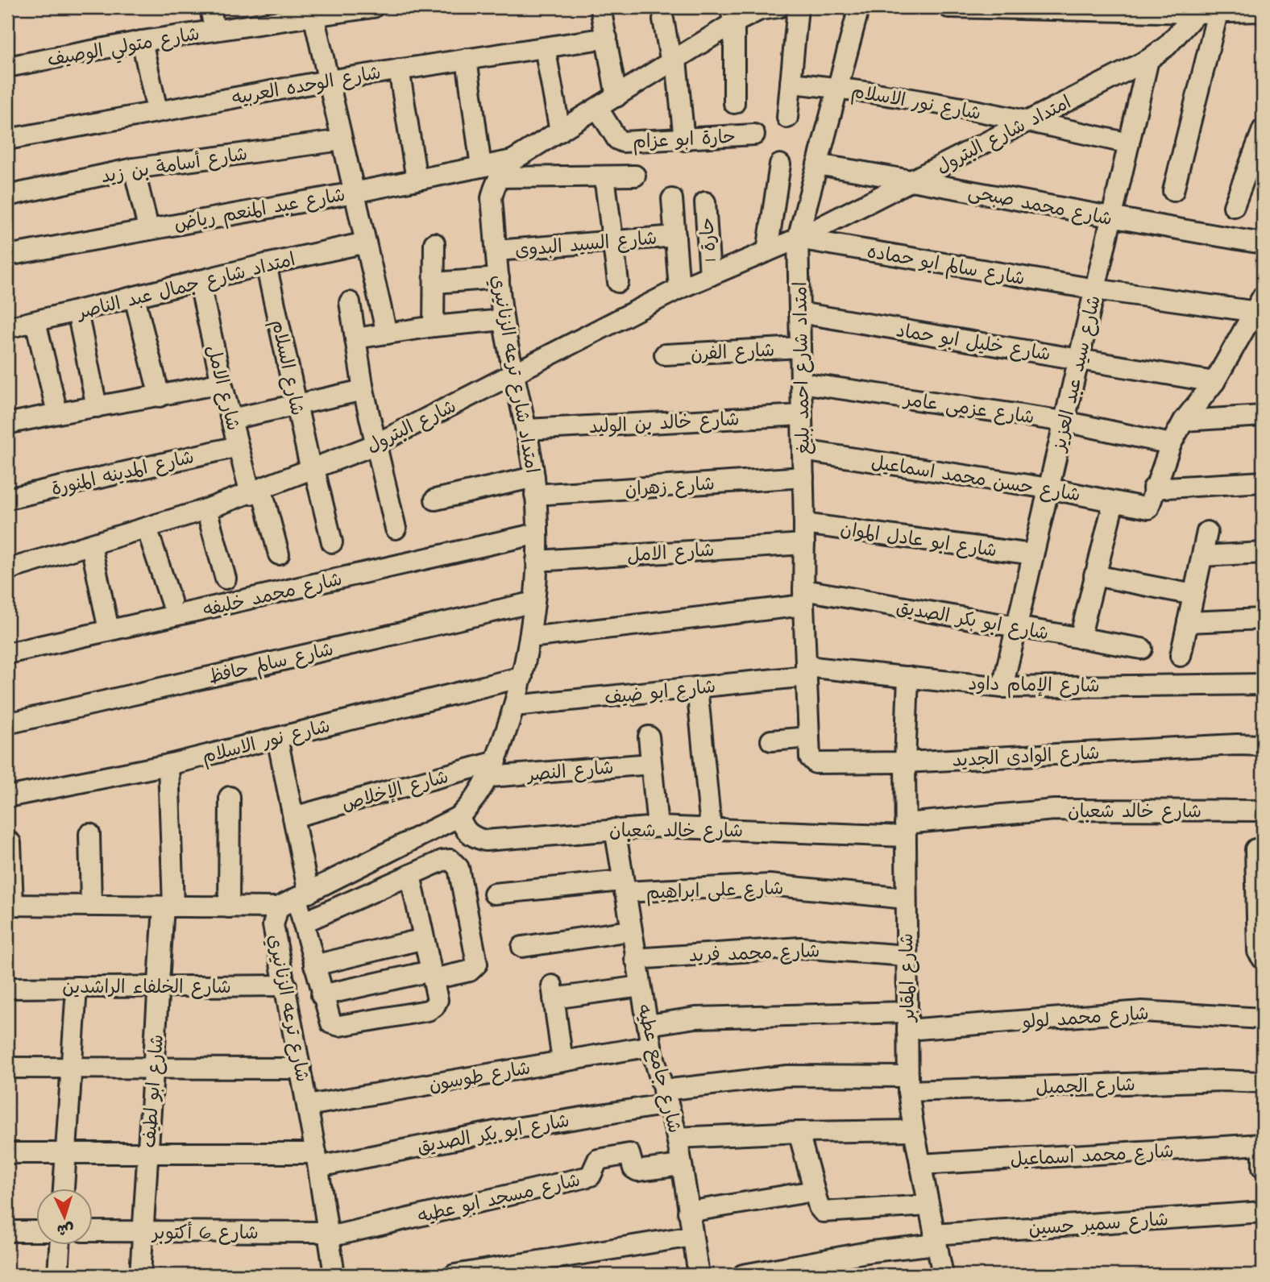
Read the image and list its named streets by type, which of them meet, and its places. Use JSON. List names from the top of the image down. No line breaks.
{"streets":{"street":["شارع متولي الوصيف","شارع الوحده العربيه","شارع نور الاسلام","امتداد شارع البترول","حارة ابو عزام","شارع أسامة بن زيد","شارع محمد صبحى","شارع عبد المنعم رياض","حارة 1","شارع السيد البدوى","شارع سالم ابو حماده","امتداد شارع جمال عبد الناصر","شارع خليل ابو حماد","شارع الفرن","شارع السلام","امتداد شارع احمد بليغ","شارع سيد عبد العزيز","امتداد شارع ترعه الزنانيري","شارع الامل","شارع عزمى عامر","شارع خالد بن الوليد","شارع البترول","شارع المدينه المنورة","شارع حسن محمد اسماعيل","شارع زهران","شارع ابو عادل الموان","شارع محمد خليفه","شارع ابو بكر الصديق","شارع سالم حافظ","شارع الإمام داود","شارع ابو ضيف","شارع الوادى الجديد","شارع النصر","شارع الإخلاص","شارع خالد شعبان","شارع على ابراهيم","شارع محمد فريد","شارع المقابر","شارع الخلفاء الراشدين","شارع ترعه الزنانيري","شارع محمد لولو","شارع جامع عطيه","شارع طوسون","شارع الجميل","شارع ابو لطيف","شارع محمد اسماعيل","شارع مسجد ابو عطيه","شارع سمير حسين","شارع 6 أكتوبر"]},"crossings":[["شارع نور الاسلام","امتداد شارع البترول"],["شارع نور الاسلام","امتداد شارع احمد بليغ"],["شارع نور الاسلام","شارع سيد عبد العزيز"],["شارع نور الاسلام","امتداد شارع ترعه الزنانيري"],["شارع نور الاسلام","شارع ابو لطيف"],["امتداد شارع البترول","شارع محمد صبحى"],["امتداد شارع البترول","شارع سالم ابو حماده"],["امتداد شارع البترول","امتداد شارع احمد بليغ"],["امتداد شارع البترول","شارع سيد عبد العزيز"],["امتداد شارع البترول","شارع البترول"],["حارة ابو عزام","امتداد شارع ترعه الزنانيري"],["شارع محمد صبحى","امتداد شارع احمد بليغ"],["شارع محمد صبحى","شارع سيد عبد العزيز"],["شارع عبد المنعم رياض","امتداد شارع ترعه الزنانيري"],["حارة 1","شارع البترول"],["شارع السيد البدوى","امتداد شارع ترعه الزنانيري"],["شارع سالم ابو حماده","امتداد شارع احمد بليغ"],["شارع سالم ابو حماده","شارع سيد عبد العزيز"],["شارع سالم ابو حماده","شارع البترول"],["امتداد شارع جمال عبد الناصر","شارع السلام"],["امتداد شارع جمال عبد الناصر","شارع الامل"],["شارع خليل ابو حماد","امتداد شارع احمد بليغ"],["شارع خليل ابو حماد","شارع سيد عبد العزيز"],["شارع الفرن","امتداد شارع احمد بليغ"],["شارع السلام","شارع البترول"],["امتداد شارع احمد بليغ","شارع الامل"],["امتداد شارع احمد بليغ","شارع عزمى عامر"],["امتداد شارع احمد بليغ","شارع خالد بن الوليد"],["امتداد شارع احمد بليغ","شارع البترول"],["امتداد شارع احمد بليغ","شارع حسن محمد اسماعيل"],["امتداد شارع احمد بليغ","شارع زهران"],["امتداد شارع احمد بليغ","شارع ابو عادل الموان"],["امتداد شارع احمد بليغ","شارع ابو بكر الصديق"],["امتداد شارع احمد بليغ","شارع الإمام داود"],["امتداد شارع احمد بليغ","شارع ابو ضيف"],["امتداد شارع احمد بليغ","شارع الوادى الجديد"],["شارع سيد عبد العزيز","شارع عزمى عامر"],["شارع سيد عبد العزيز","شارع حسن محمد اسماعيل"],["شارع سيد عبد العزيز","شارع ابو عادل الموان"],["شارع سيد عبد العزيز","شارع ابو بكر الصديق"],["شارع سيد عبد العزيز","شارع الإمام داود"],["امتداد شارع ترعه الزنانيري","شارع الامل"],["امتداد شارع ترعه الزنانيري","شارع خالد بن الوليد"],["امتداد شارع ترعه الزنانيري","شارع البترول"],["امتداد شارع ترعه الزنانيري","شارع زهران"],["امتداد شارع ترعه الزنانيري","شارع محمد خليفه"],["امتداد شارع ترعه الزنانيري","شارع ابو بكر الصديق"],["امتداد شارع ترعه الزنانيري","شارع سالم حافظ"],["امتداد شارع ترعه الزنانيري","شارع ابو ضيف"],["امتداد شارع ترعه الزنانيري","شارع النصر"],["امتداد شارع ترعه الزنانيري","شارع الإخلاص"],["امتداد شارع ترعه الزنانيري","شارع ترعه الزنانيري"],["شارع الامل","شارع البترول"],["شارع الامل","شارع المدينه المنورة"],["شارع ابو بكر الصديق","شارع ترعه الزنانيري"],["شارع ابو بكر الصديق","شارع جامع عطيه"],["شارع ابو بكر الصديق","شارع الجميل"],["شارع ابو بكر الصديق","شارع ابو لطيف"],["شارع الإمام داود","شارع ابو ضيف"],["شارع الإمام داود","شارع المقابر"],["شارع الوادى الجديد","شارع المقابر"],["شارع النصر","شارع الإخلاص"],["شارع النصر","شارع ترعه الزنانيري"],["شارع الإخلاص","شارع ترعه الزنانيري"],["شارع خالد شعبان","شارع المقابر"],["شارع خالد شعبان","شارع ترعه الزنانيري"],["شارع خالد شعبان","شارع جامع عطيه"],["شارع على ابراهيم","شارع المقابر"],["شارع على ابراهيم","شارع جامع عطيه"],["شارع محمد فريد","شارع المقابر"],["شارع محمد فريد","شارع جامع عطيه"],["شارع المقابر","شارع محمد لولو"],["شارع المقابر","شارع الجميل"],["شارع المقابر","شارع محمد اسماعيل"],["شارع المقابر","شارع سمير حسين"],["شارع الخلفاء الراشدين","شارع ترعه الزنانيري"],["شارع الخلفاء الراشدين","شارع ابو لطيف"],["شارع ترعه الزنانيري","شارع طوسون"],["شارع ترعه الزنانيري","شارع مسجد ابو عطيه"],["شارع ترعه الزنانيري","شارع 6 أكتوبر"],["شارع محمد لولو","شارع جامع عطيه"],["شارع جامع عطيه","شارع طوسون"],["شارع جامع عطيه","شارع الجميل"],["شارع جامع عطيه","شارع مسجد ابو عطيه"],["شارع ابو لطيف","شارع 6 أكتوبر"],["شارع مسجد ابو عطيه","شارع 6 أكتوبر"]],"north":"bottom"}
